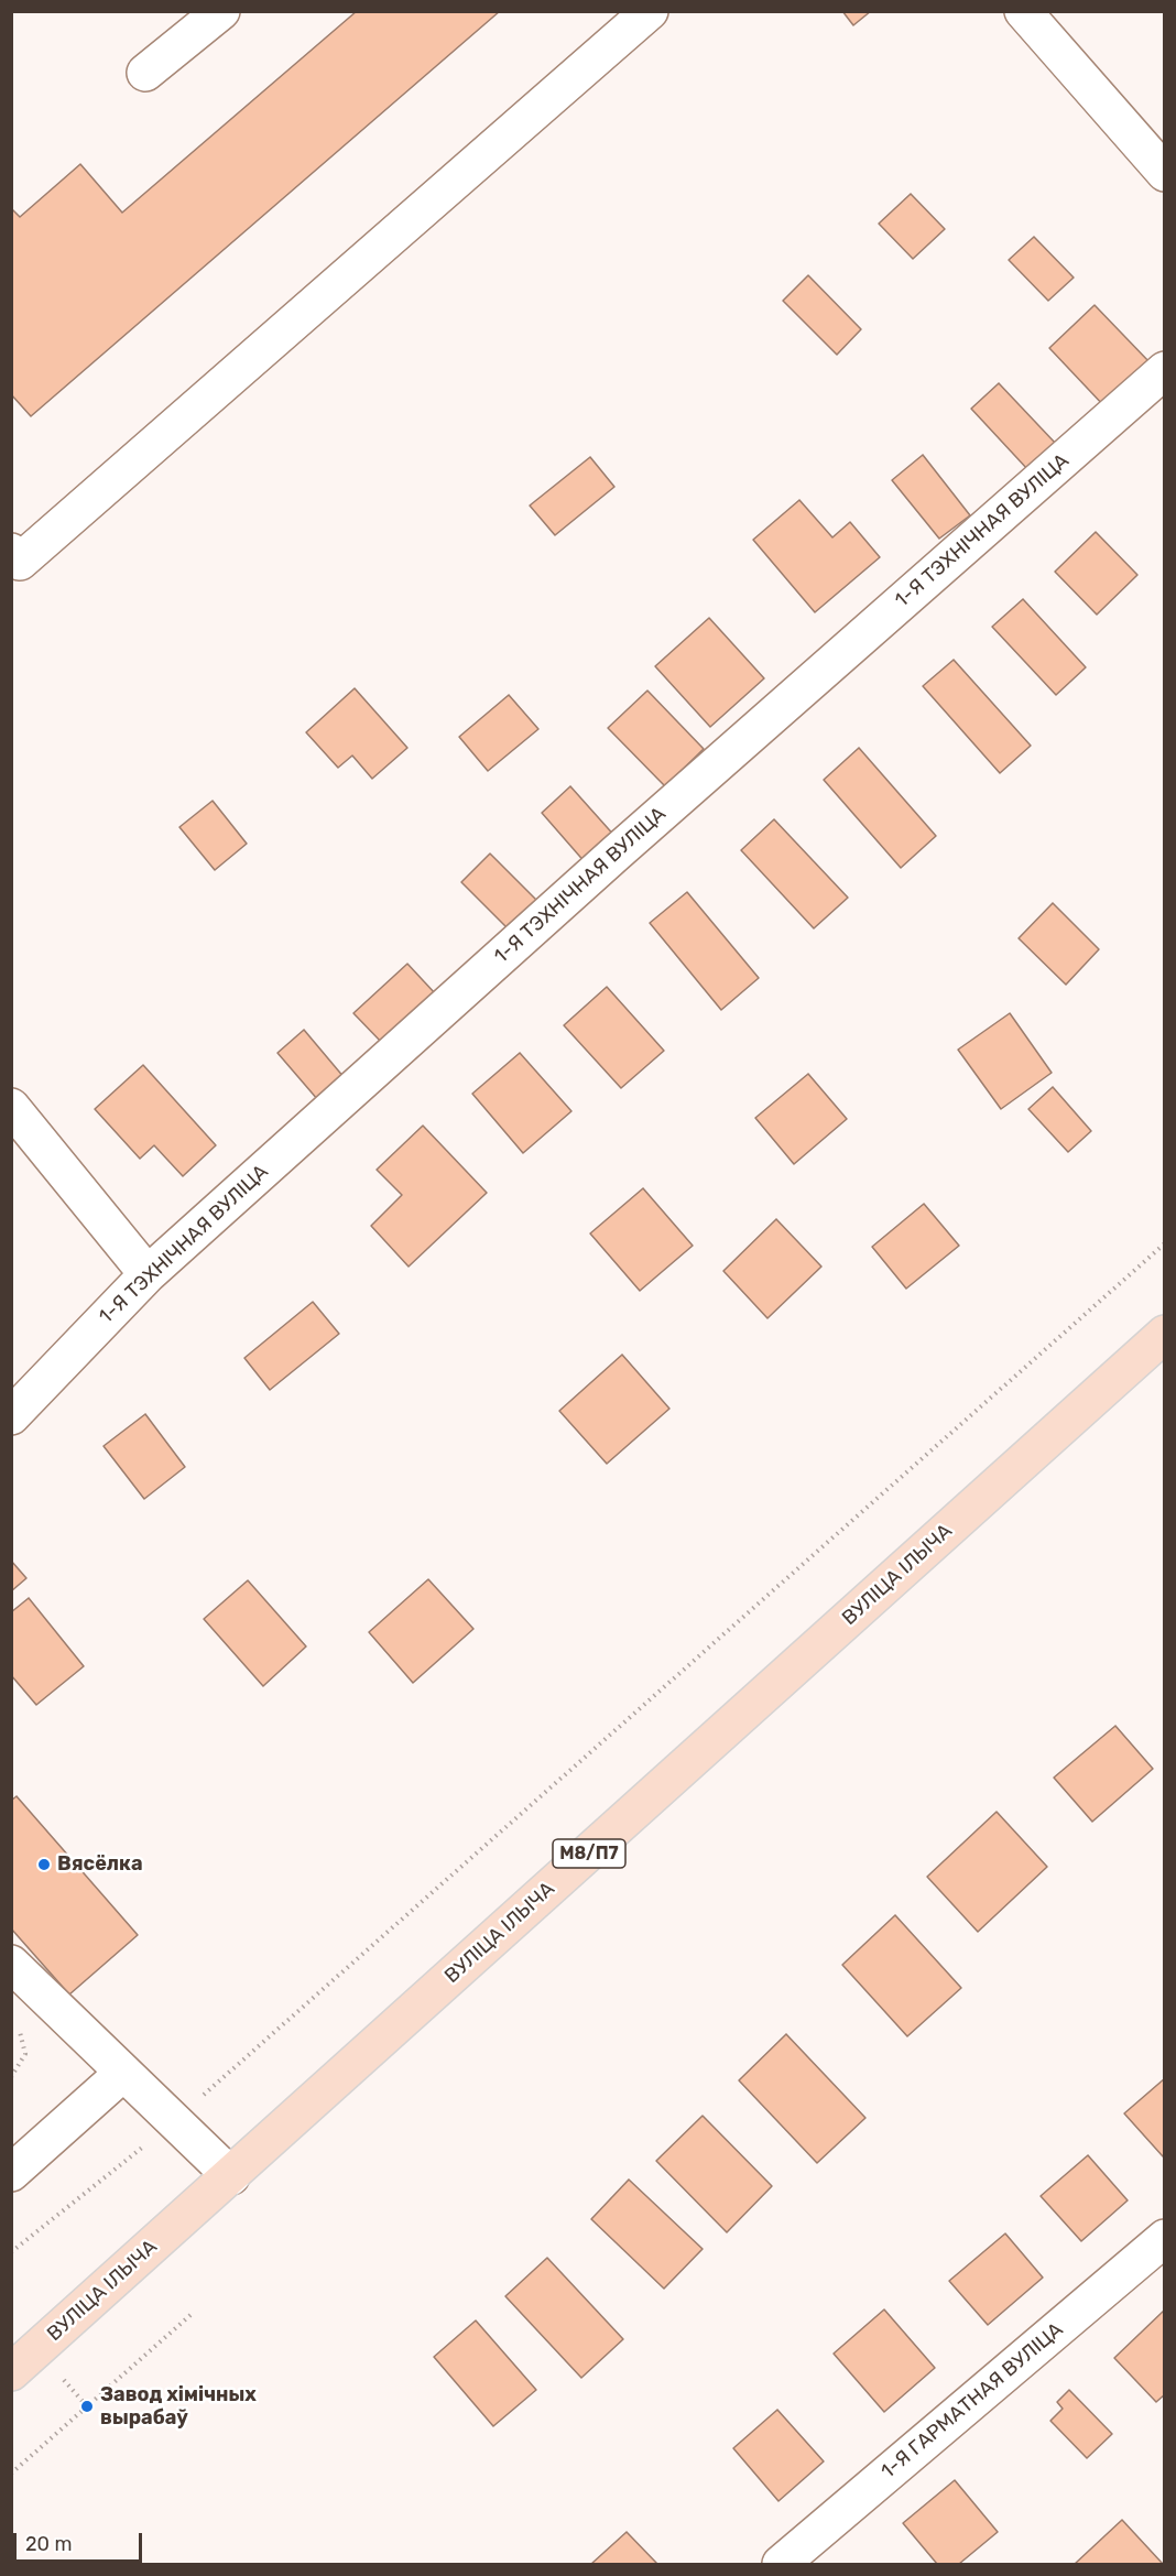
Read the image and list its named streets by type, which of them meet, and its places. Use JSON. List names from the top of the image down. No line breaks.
{"streets":{"main road":["ВУЛІЦА ІЛЬІЧА","М8/П7"],"street":["1-Я ТЭХНІЧНАЯ ВУЛІЦА","1-Я ГАРМАТНАЯ ВУЛІЦА"]},"places":["Вясёлка","Завод хімічных вырабаў"],"scale_bar":"20 m"}
